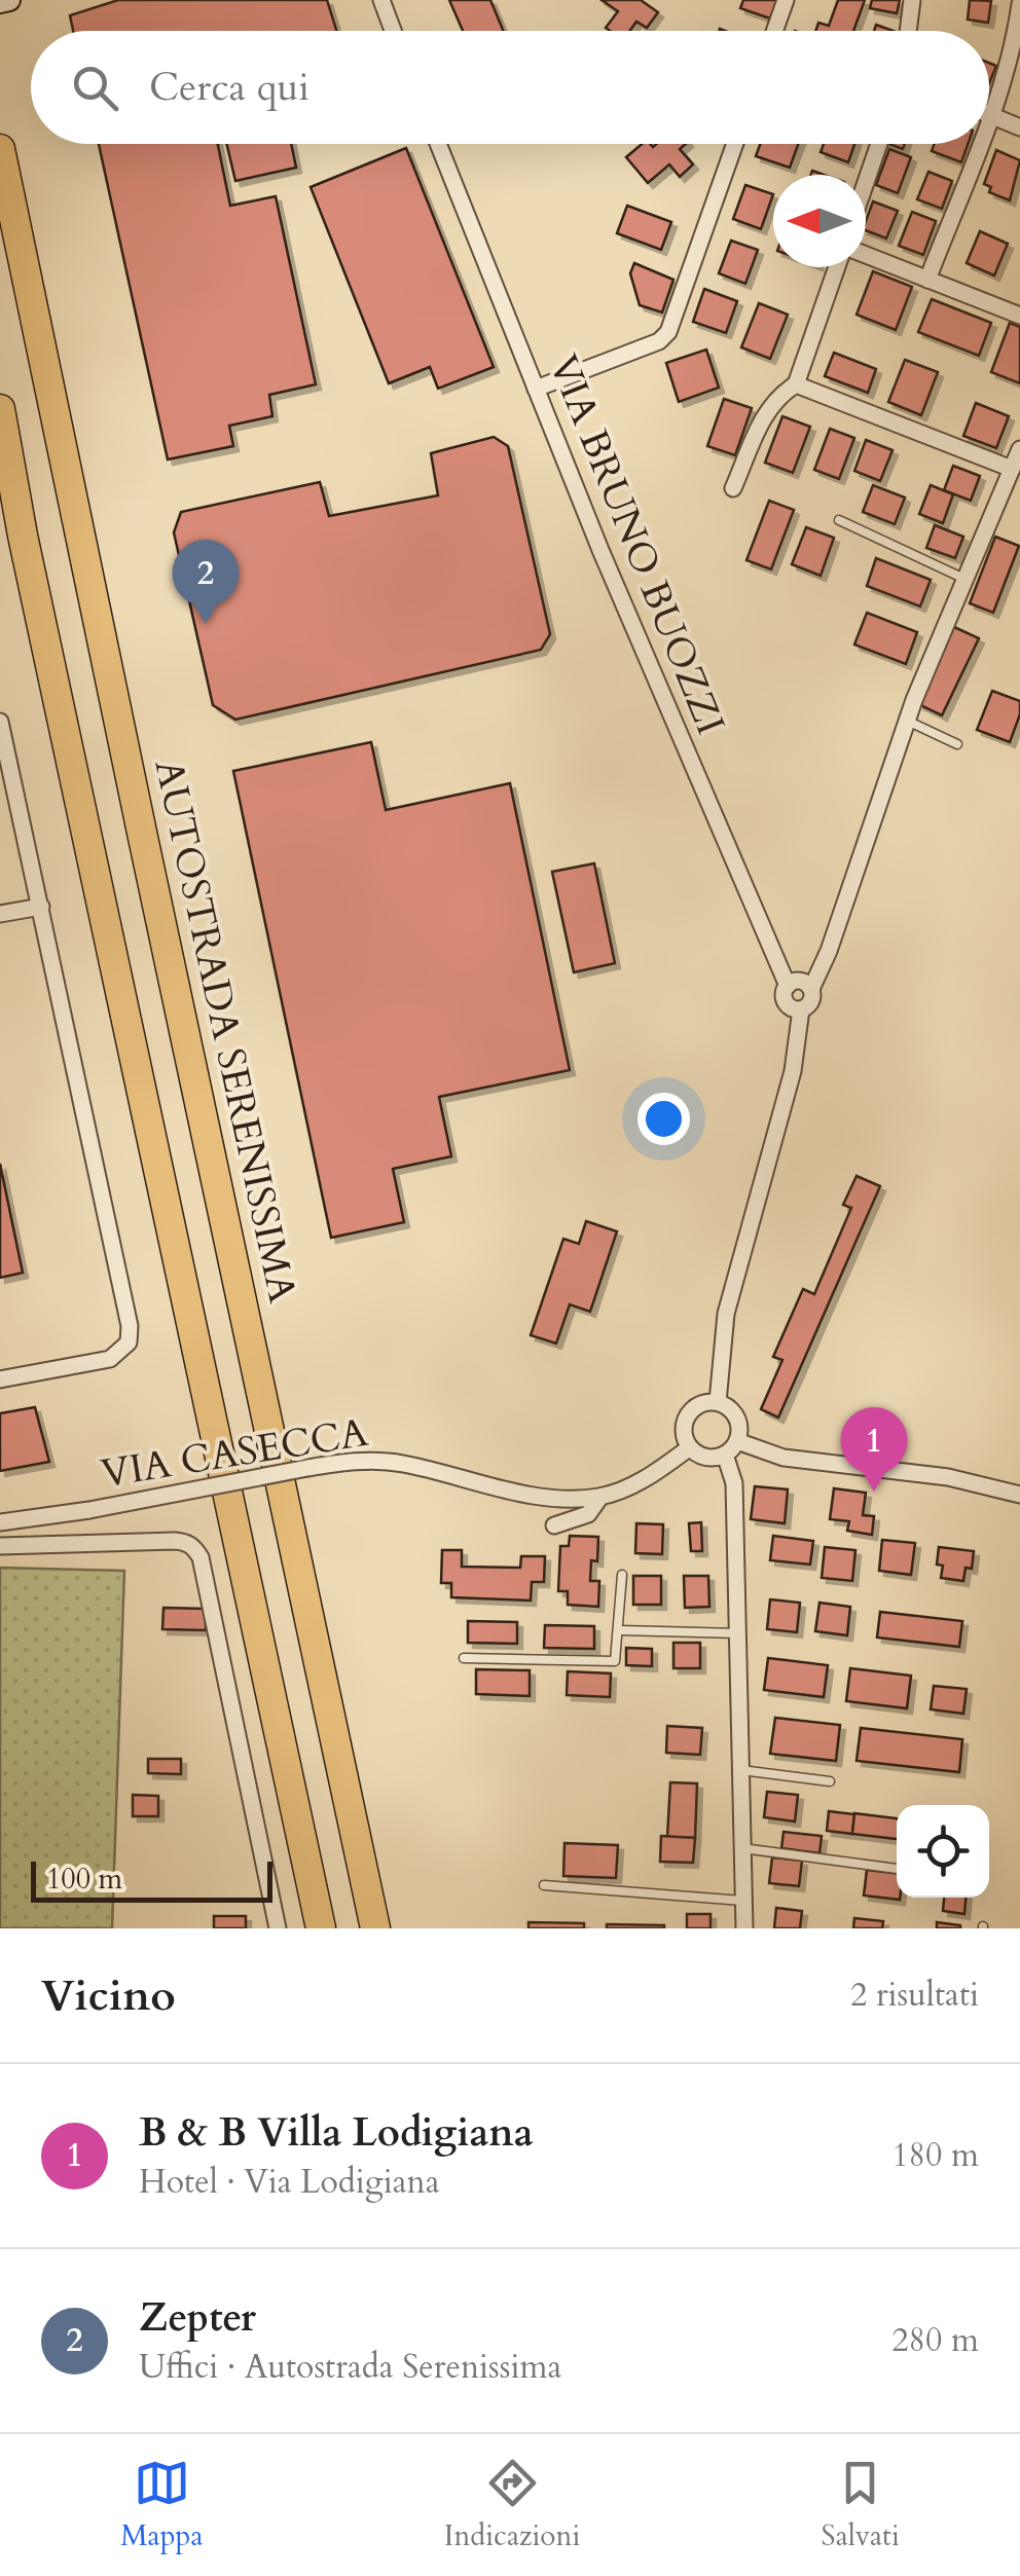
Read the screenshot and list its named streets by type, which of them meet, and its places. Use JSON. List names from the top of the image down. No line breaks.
{"streets":{"highway":["AUTOSTRADA SERENISSIMA"],"street":["VIA BRUNO BUOZZI","VIA CASECCA"]},"scale_bar":"100 m","north":"left","page":{"search":"Cerca qui","pins":["2","1"],"scale":"100 m","heading":["Vicino","2 risultati"],"list":[{"mark":"1","name":"B & B Villa Lodigiana","note":"Hotel · Via Lodigiana","value":"180 m"},{"mark":"2","name":"Zepter","note":"Uffici · Autostrada Serenissima","value":"280 m"}],"nav":["Mappa","Indicazioni","Salvati"]}}
